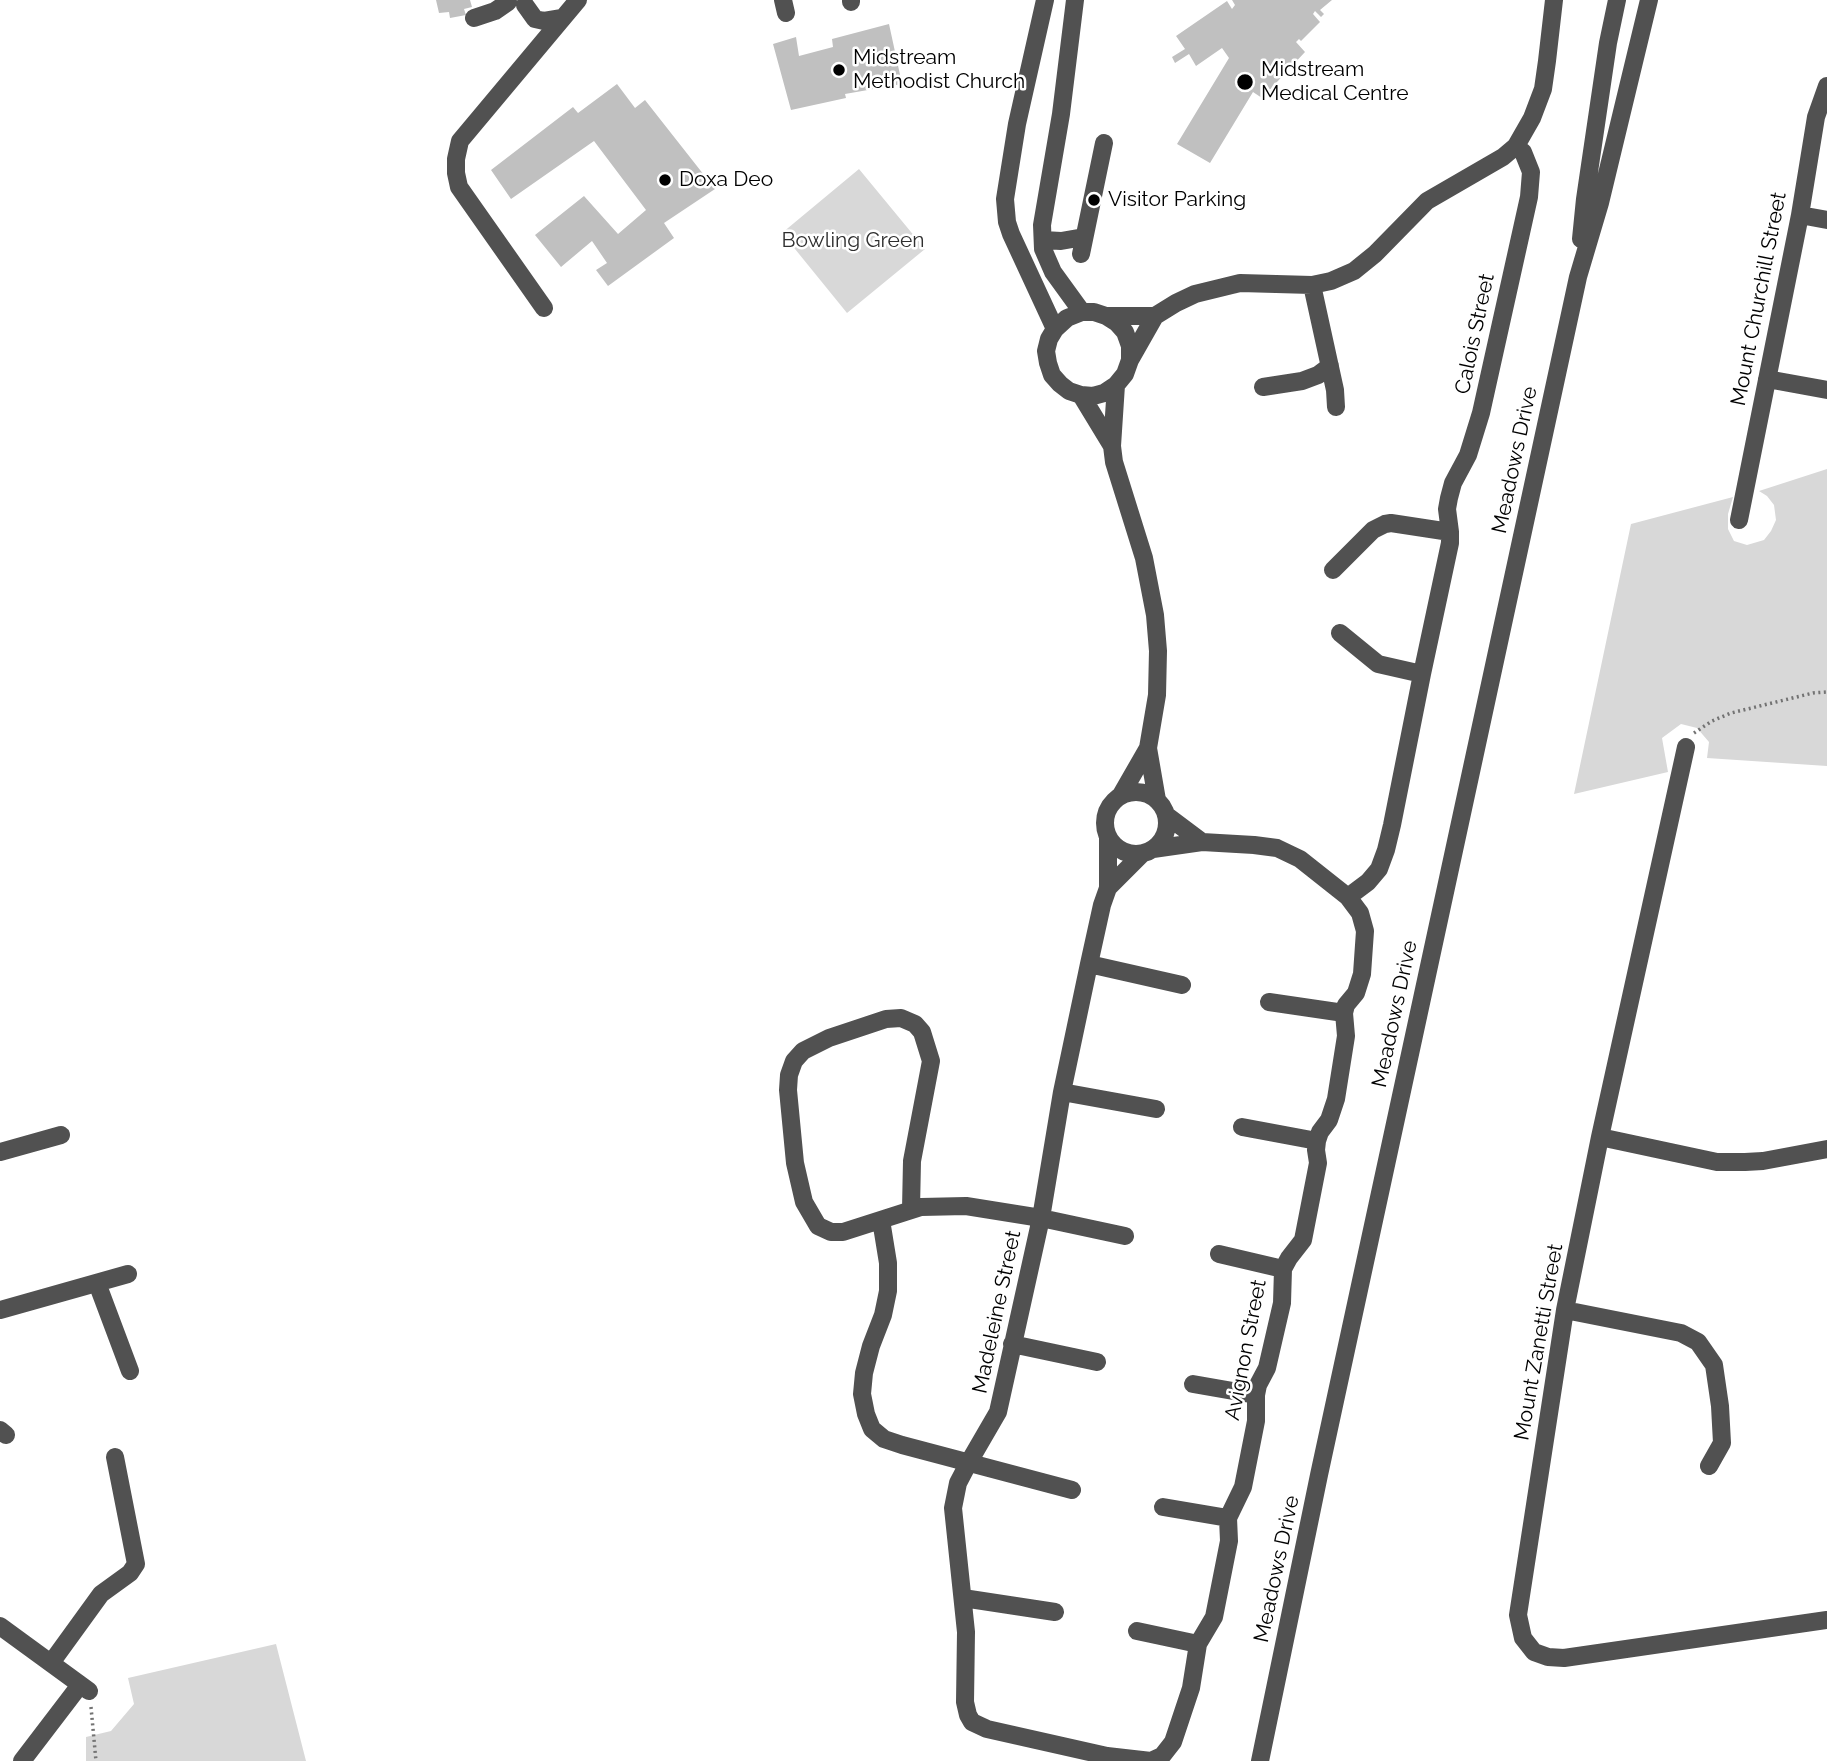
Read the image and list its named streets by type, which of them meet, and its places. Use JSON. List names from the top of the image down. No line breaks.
{"streets":{"street":["Mount Churchill Street","Calois Street","Meadows Drive","Madeleine Street","Mount Zanetti Street","Avignon Street"]},"crossings":[["Calois Street","Avignon Street"],["Madeleine Street","Avignon Street"]],"parks":["Bowling Green"],"places":["Midstream Methodist Church","Midstream Medical Centre","Doxa Deo","Visitor Parking"]}
